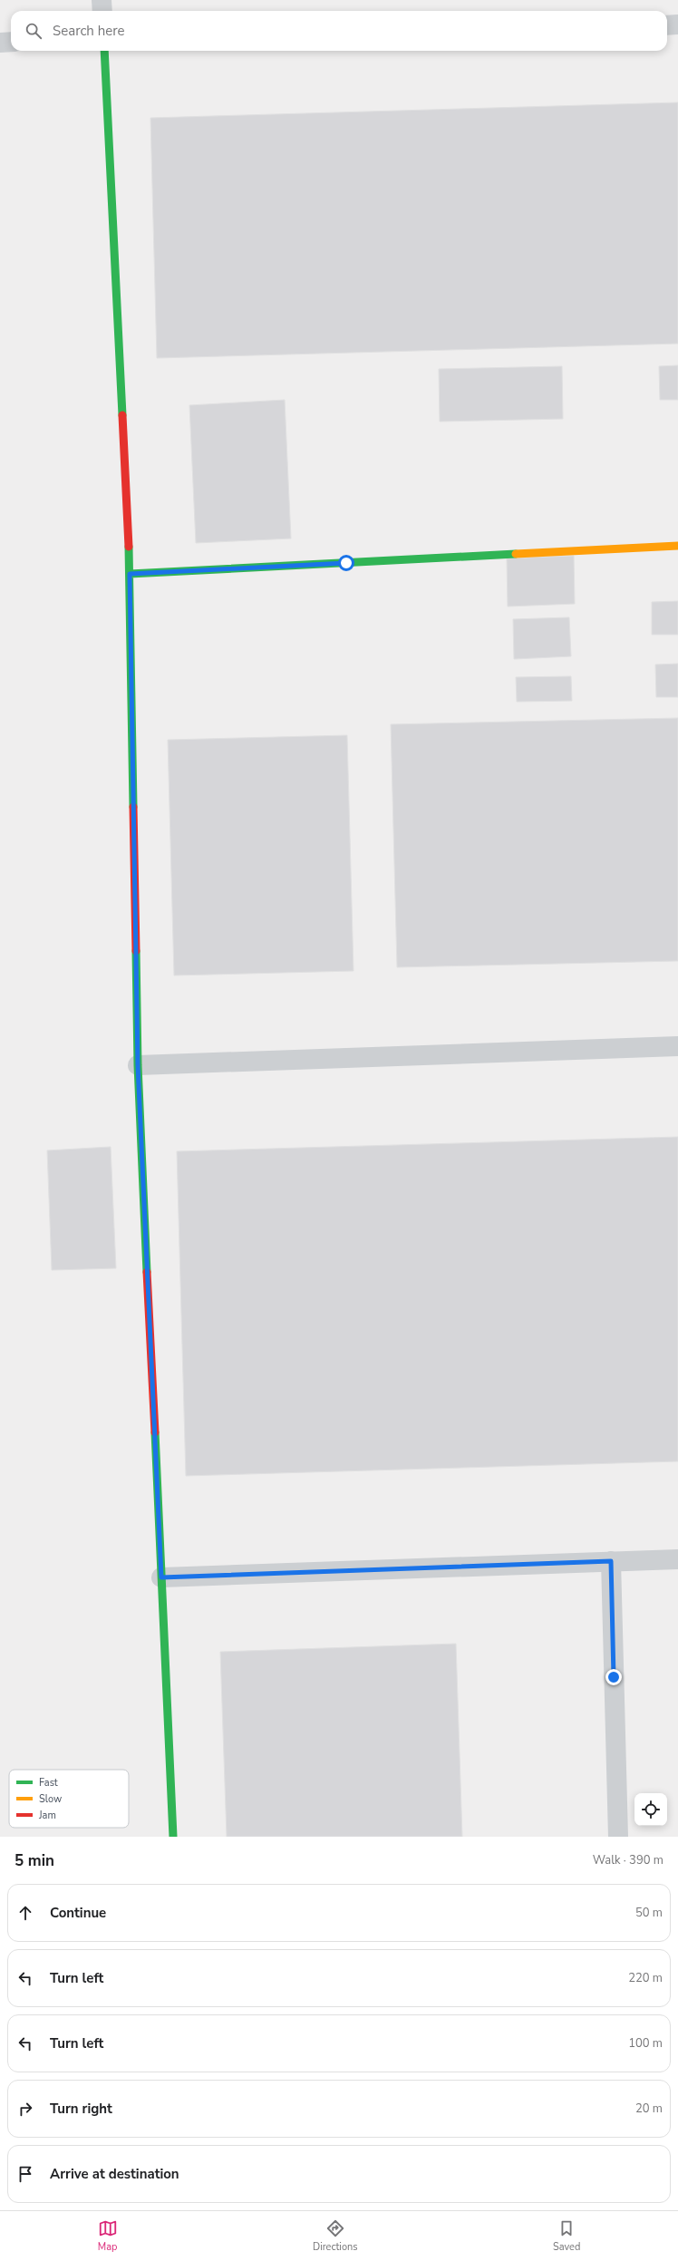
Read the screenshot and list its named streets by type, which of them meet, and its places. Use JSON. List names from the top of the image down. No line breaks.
{"legend":["Fast","Slow","Jam"],"page":{"search":"Search here","heading":["5 min","Walk · 390 m"],"list":[["Continue","50 m"],["Turn left","220 m"],["Turn left","100 m"],["Turn right","20 m"],"Arrive at destination"],"nav":["Map","Directions","Saved"]}}
